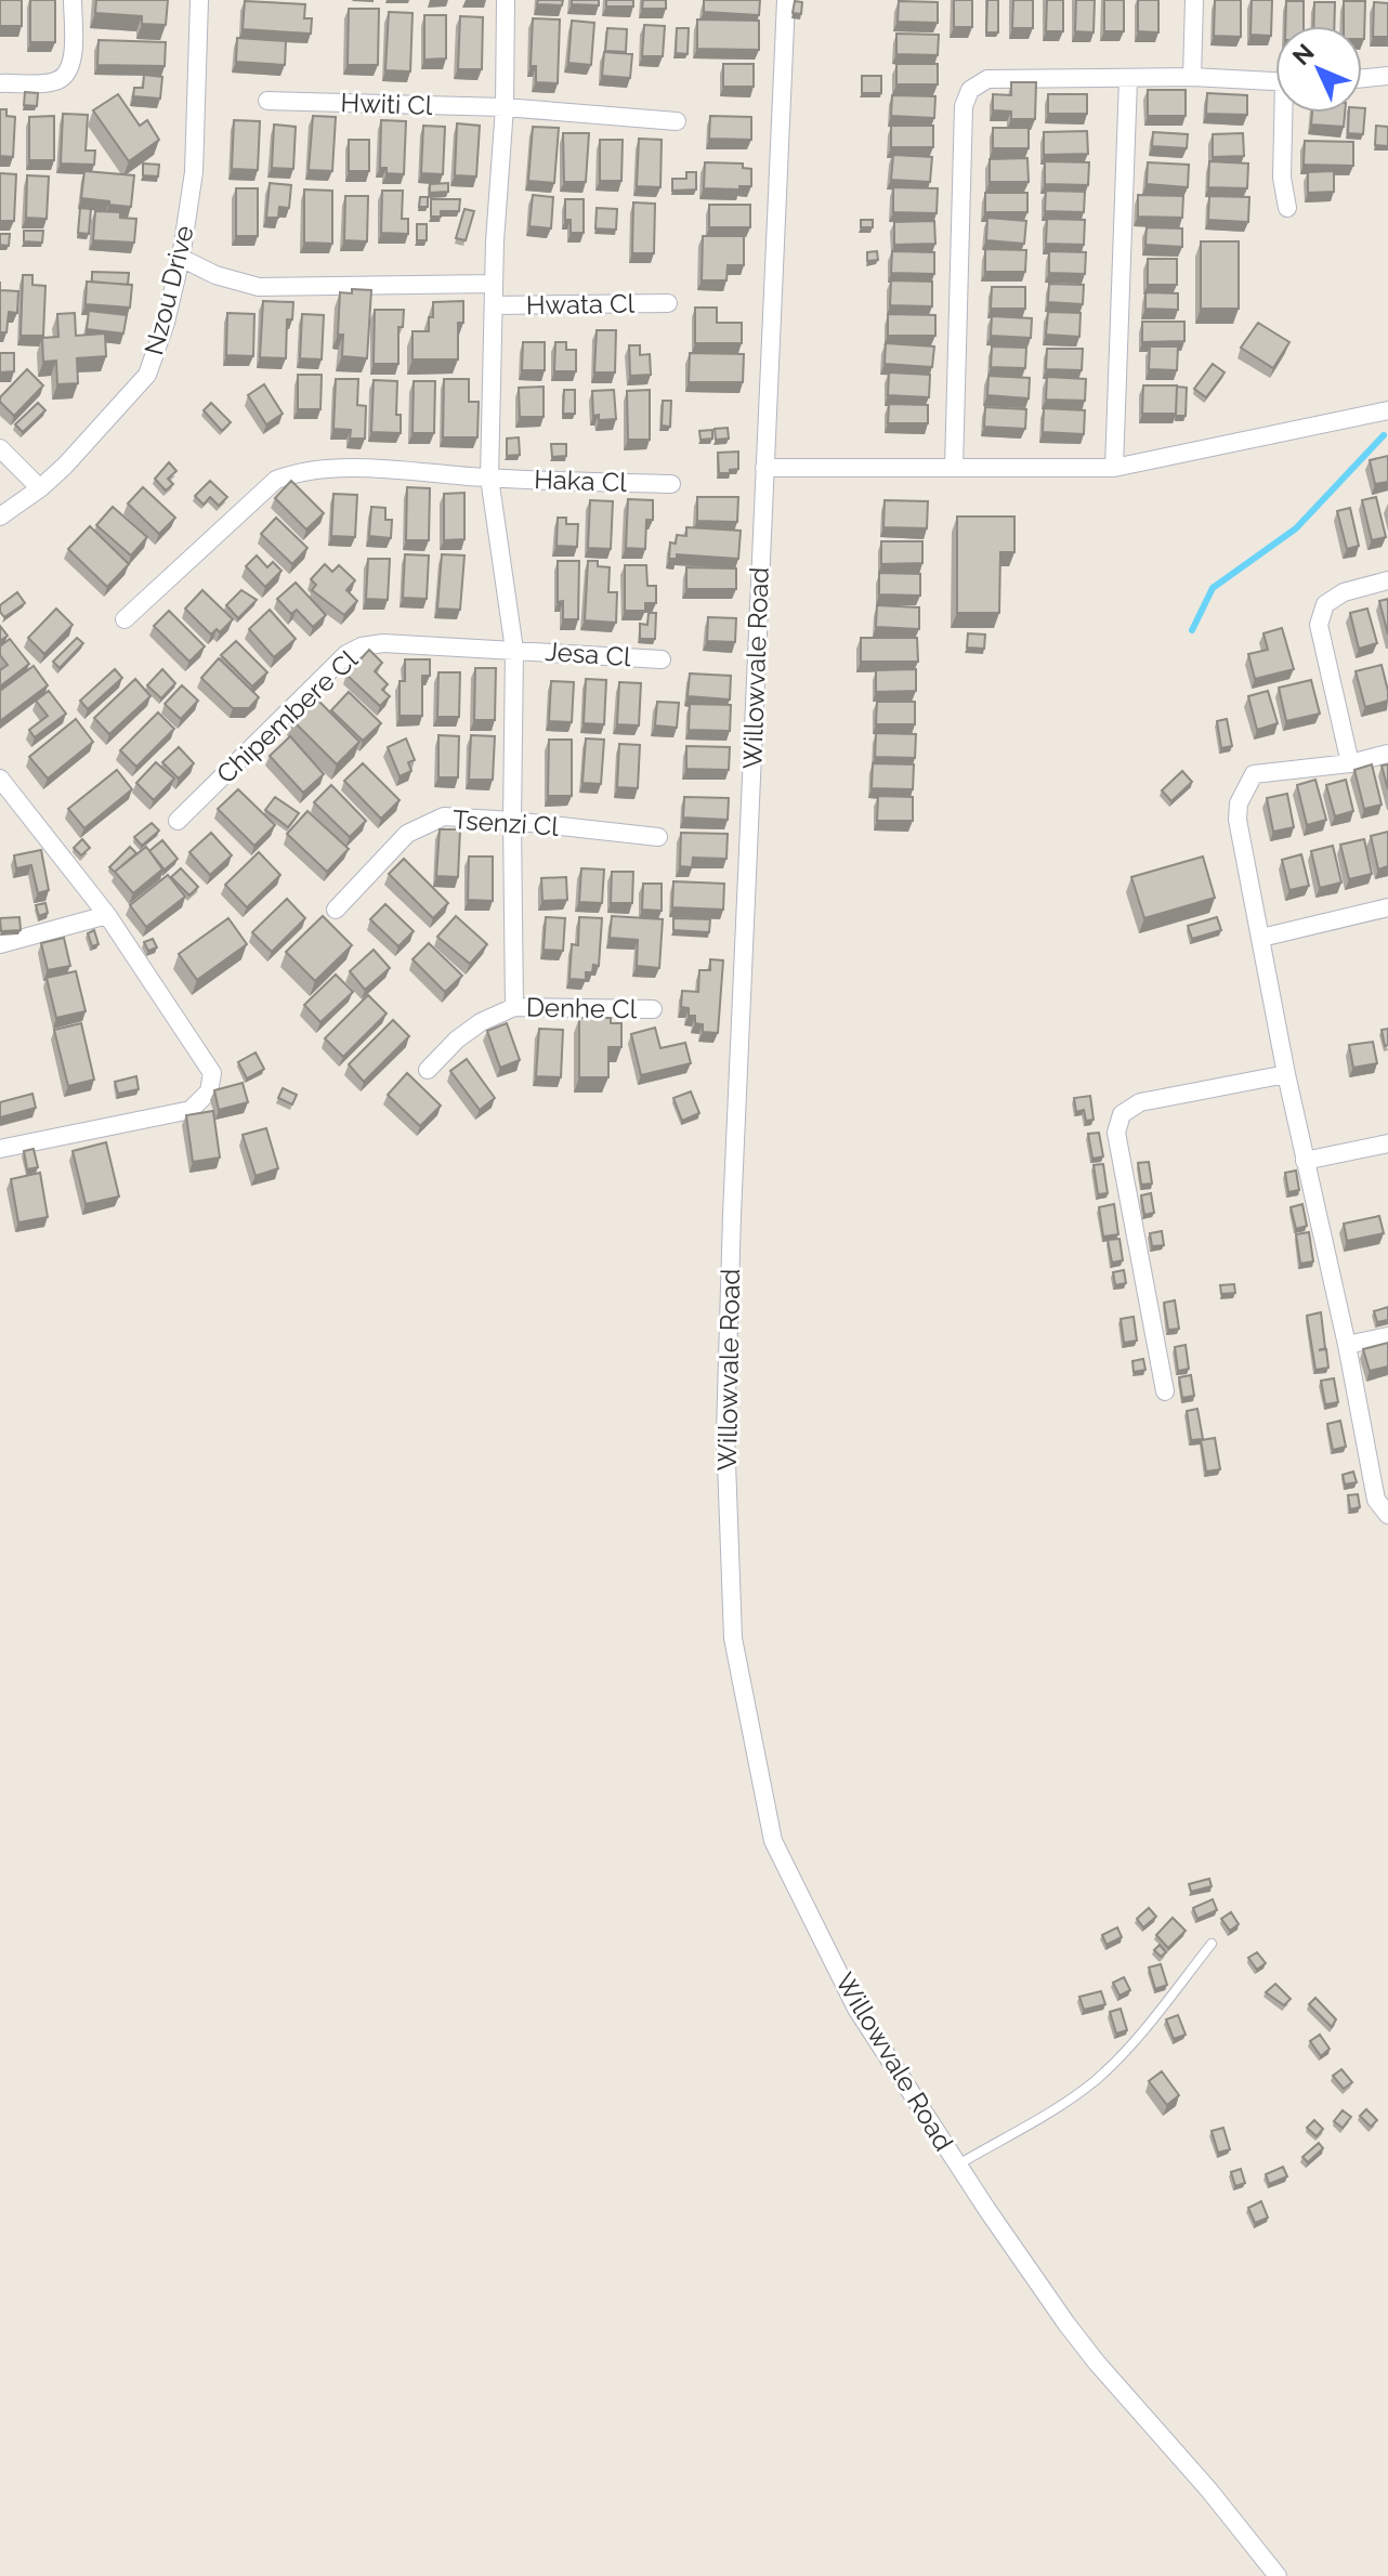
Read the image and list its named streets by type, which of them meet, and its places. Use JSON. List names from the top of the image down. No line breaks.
{"streets":{"street":["Hwiti Cl","Nzou Drive","Hwata Cl","Haka Cl","Jesa Cl","Willowvale Road","Chipembere Cl","Tsenzi Cl","Denhe Cl"]},"crossings":[["Jesa Cl","Chipembere Cl"]],"north":"top left"}
